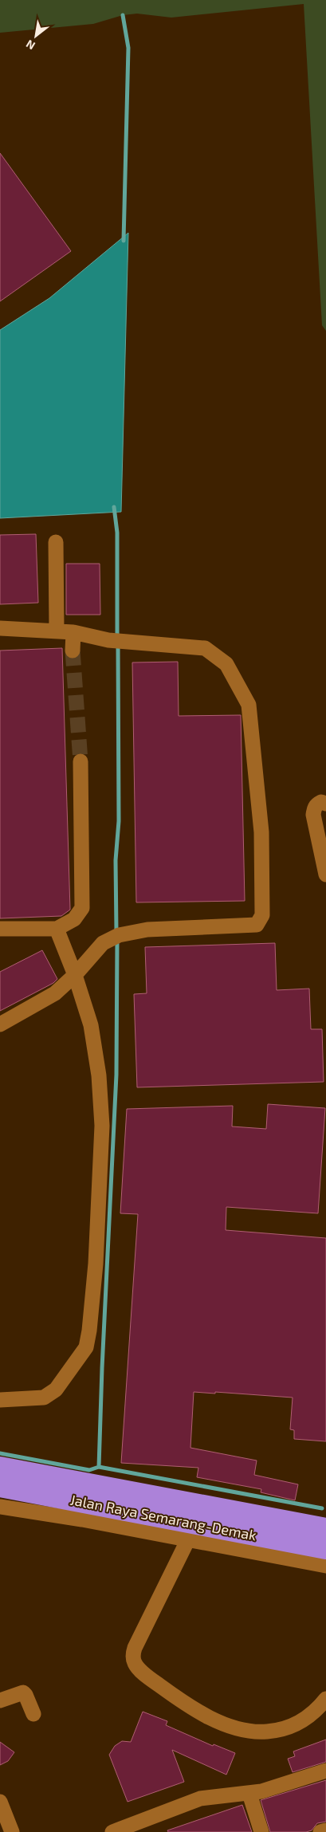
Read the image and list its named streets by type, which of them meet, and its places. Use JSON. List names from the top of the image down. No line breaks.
{"streets":{"highway":["Jalan Raya Semarang-Demak"]},"north":"bottom left"}
